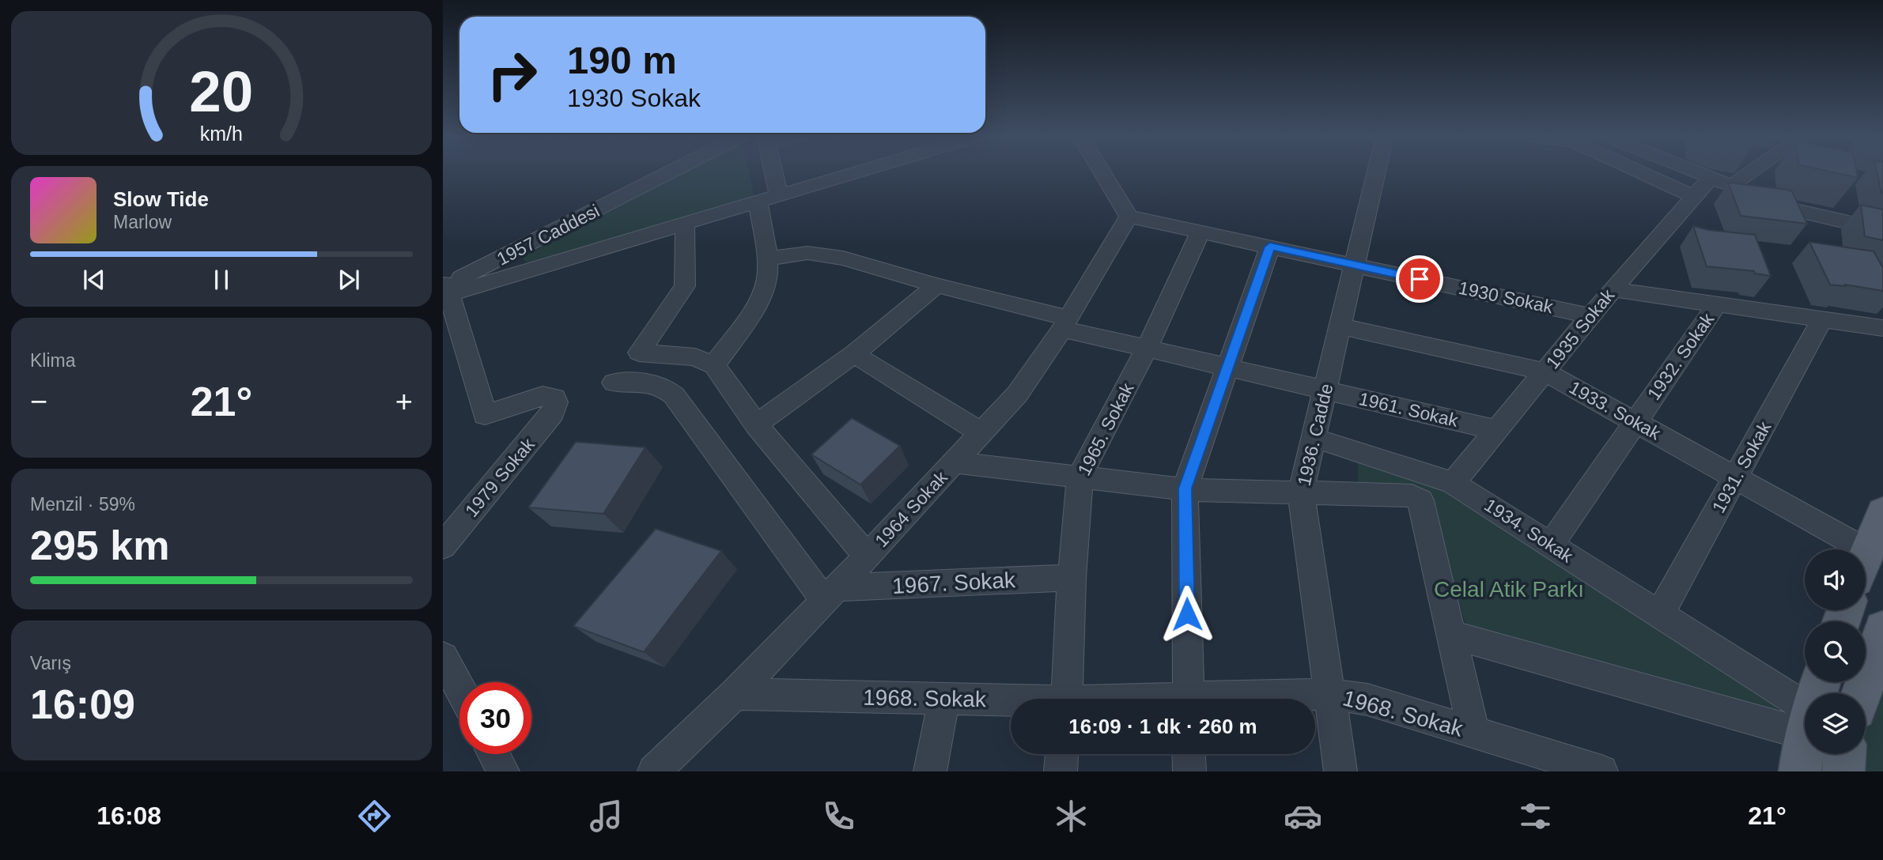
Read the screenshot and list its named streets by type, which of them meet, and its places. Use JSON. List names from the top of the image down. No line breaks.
{"streets":{"street":["1957 Caddesi","1930 Sokak","1935 Sokak","1932. Sokak","1961. Sokak","1933. Sokak","1965. Sokak","1936. Cadde","1931. Sokak","1979 Sokak","1964 Sokak","1934. Sokak","1967. Sokak","1968. Sokak"]},"crossings":[["1957 Caddesi","1979 Sokak"],["1930 Sokak","1935 Sokak"],["1930 Sokak","1965. Sokak"],["1930 Sokak","1936. Cadde"],["1930 Sokak","1964 Sokak"],["1935 Sokak","1961. Sokak"],["1935 Sokak","1933. Sokak"],["1935 Sokak","1934. Sokak"],["1932. Sokak","1933. Sokak"],["1932. Sokak","1934. Sokak"],["1961. Sokak","1965. Sokak"],["1961. Sokak","1936. Cadde"],["1961. Sokak","1964 Sokak"],["1933. Sokak","1936. Cadde"],["1933. Sokak","1931. Sokak"],["1965. Sokak","1967. Sokak"],["1936. Cadde","1934. Sokak"],["1936. Cadde","1968. Sokak"],["1931. Sokak","1934. Sokak"],["1964 Sokak","1967. Sokak"],["1964 Sokak","1968. Sokak"]],"parks":["Celal Atik Parkı"],"page":{"turn":["190 m","1930 Sokak"],"song":["Slow Tide","Marlow"],"tile":["Klima",["Menzil · 59%","295 km"],["Varış","16:09"]],"heat":["−","21°","+"],"limit":"30","trip":"16:09 · 1 dk · 260 m","tabs":["16:08","21°"],"gauge":["20","km/h"]}}
